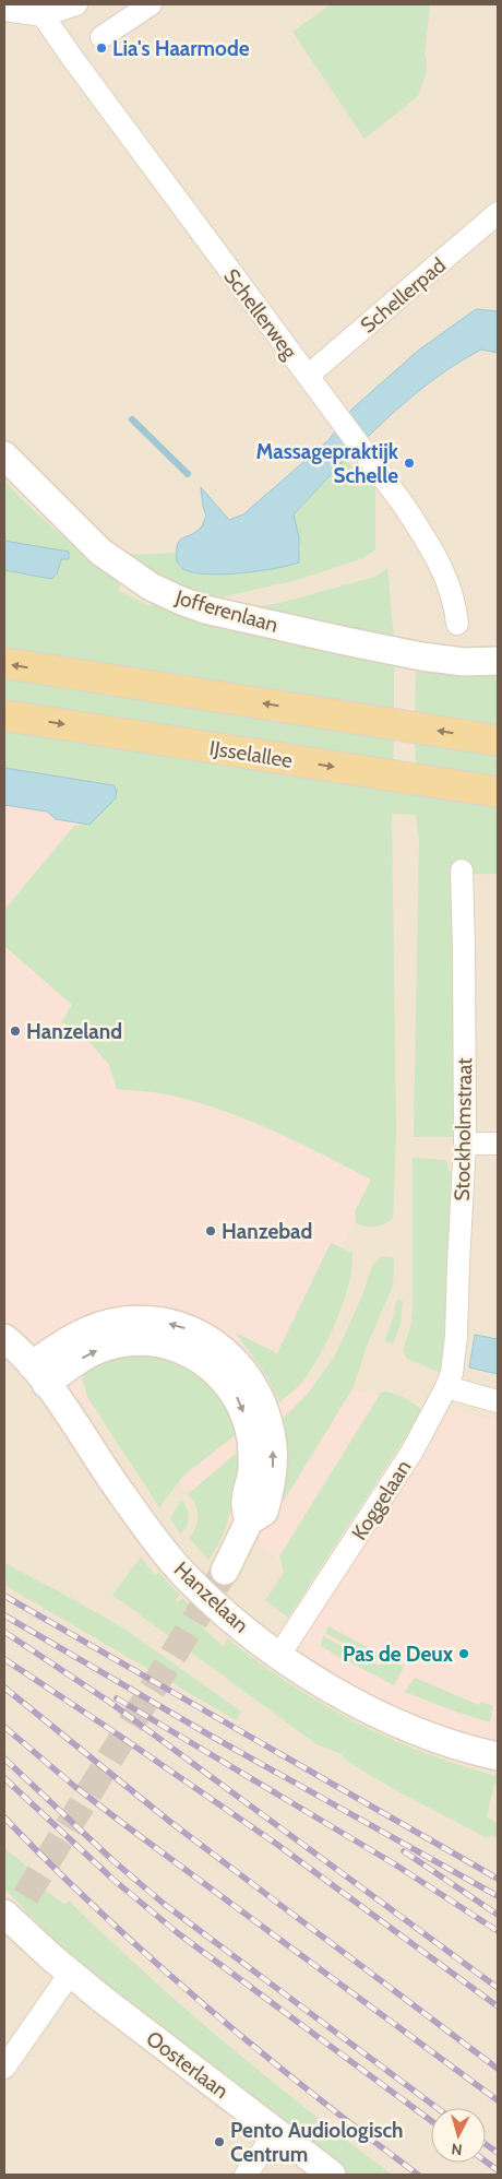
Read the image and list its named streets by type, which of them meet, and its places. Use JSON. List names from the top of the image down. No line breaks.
{"streets":{"main road":["IJsselallee"],"street":["Schellerpad","Schellerweg","Jofferenlaan","Stockholmstraat","Koggelaan","Hanzelaan","Oosterlaan"]},"crossings":[["Schellerpad","Schellerweg"],["Stockholmstraat","Koggelaan"],["Koggelaan","Hanzelaan"]],"places":["Lia's Haarmode","Massagepraktijk Schelle","Hanzeland","Hanzebad","Pas de Deux","Pento Audiologisch Centrum"],"north":"bottom"}
